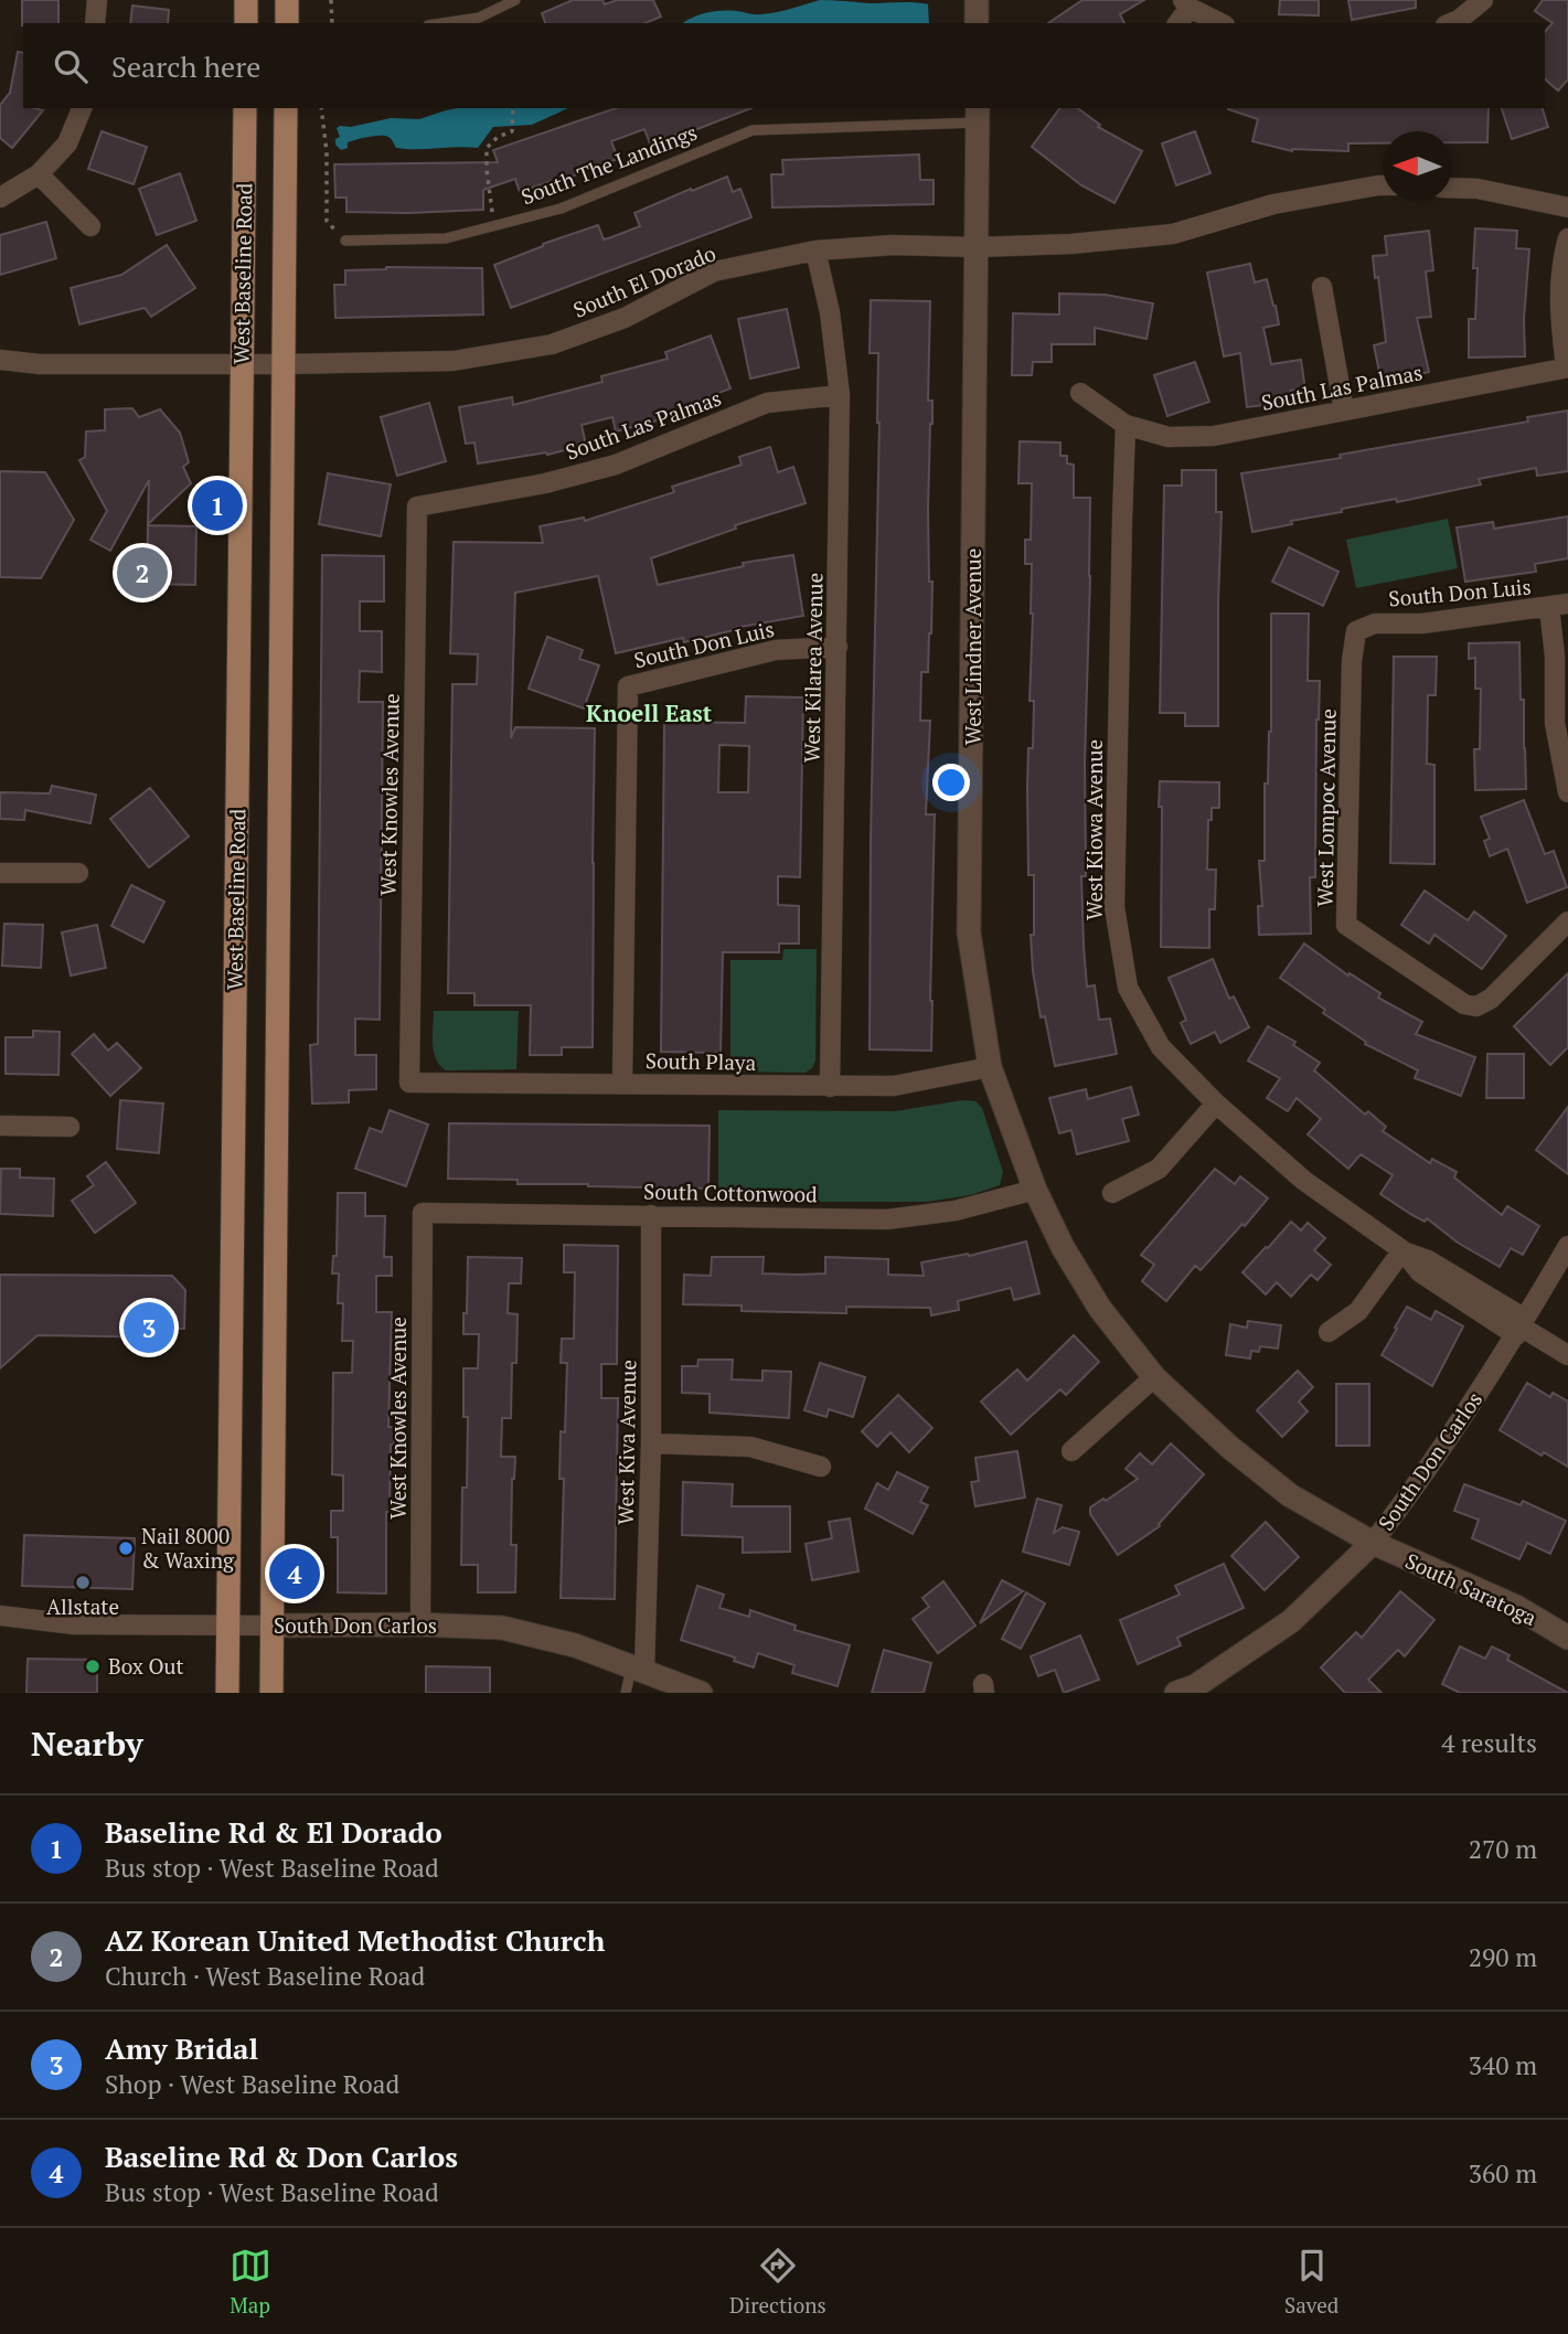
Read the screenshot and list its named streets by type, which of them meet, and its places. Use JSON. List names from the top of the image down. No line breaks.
{"streets":{"main road":["West Baseline Road"],"street":["South El Dorado","South Las Palmas","South Don Luis","West Lindner Avenue","West Kilarea Avenue","West Knowles Avenue","West Lompoc Avenue","West Kiowa Avenue","South Playa","South Cottonwood","West Kiva Avenue","South Don Carlos","South Saratoga"],"lane":["South The Landings"]},"crossings":[["South The Landings","West Lindner Avenue"],["West Baseline Road","South El Dorado"],["West Baseline Road","South Don Carlos"],["South El Dorado","West Lindner Avenue"],["South El Dorado","West Kilarea Avenue"],["South Las Palmas","West Kilarea Avenue"],["South Las Palmas","West Knowles Avenue"],["South Las Palmas","West Kiowa Avenue"],["South Don Luis","West Kilarea Avenue"],["South Don Luis","West Lompoc Avenue"],["South Don Luis","South Playa"],["West Lindner Avenue","South Playa"],["West Lindner Avenue","South Cottonwood"],["West Lindner Avenue","South Don Carlos"],["West Lindner Avenue","South Saratoga"],["West Kilarea Avenue","South Playa"],["West Knowles Avenue","South Playa"],["West Knowles Avenue","South Cottonwood"],["West Knowles Avenue","South Don Carlos"],["West Kiowa Avenue","South Don Carlos"],["South Cottonwood","West Kiva Avenue"],["West Kiva Avenue","South Don Carlos"],["South Don Carlos","South Saratoga"]],"districts":["Knoell East"],"places":["Nail 8000 & Waxing","Allstate","Box Out"],"north":"left","page":{"search":"Search here","pins":["1","2","3","4"],"heading":["Nearby","4 results"],"list":[{"mark":"1","name":"Baseline Rd & El Dorado","note":"Bus stop · West Baseline Road","value":"270 m"},{"mark":"2","name":"AZ Korean United Methodist Church","note":"Church · West Baseline Road","value":"290 m"},{"mark":"3","name":"Amy Bridal","note":"Shop · West Baseline Road","value":"340 m"},{"mark":"4","name":"Baseline Rd & Don Carlos","note":"Bus stop · West Baseline Road","value":"360 m"}],"nav":["Map","Directions","Saved"]}}
